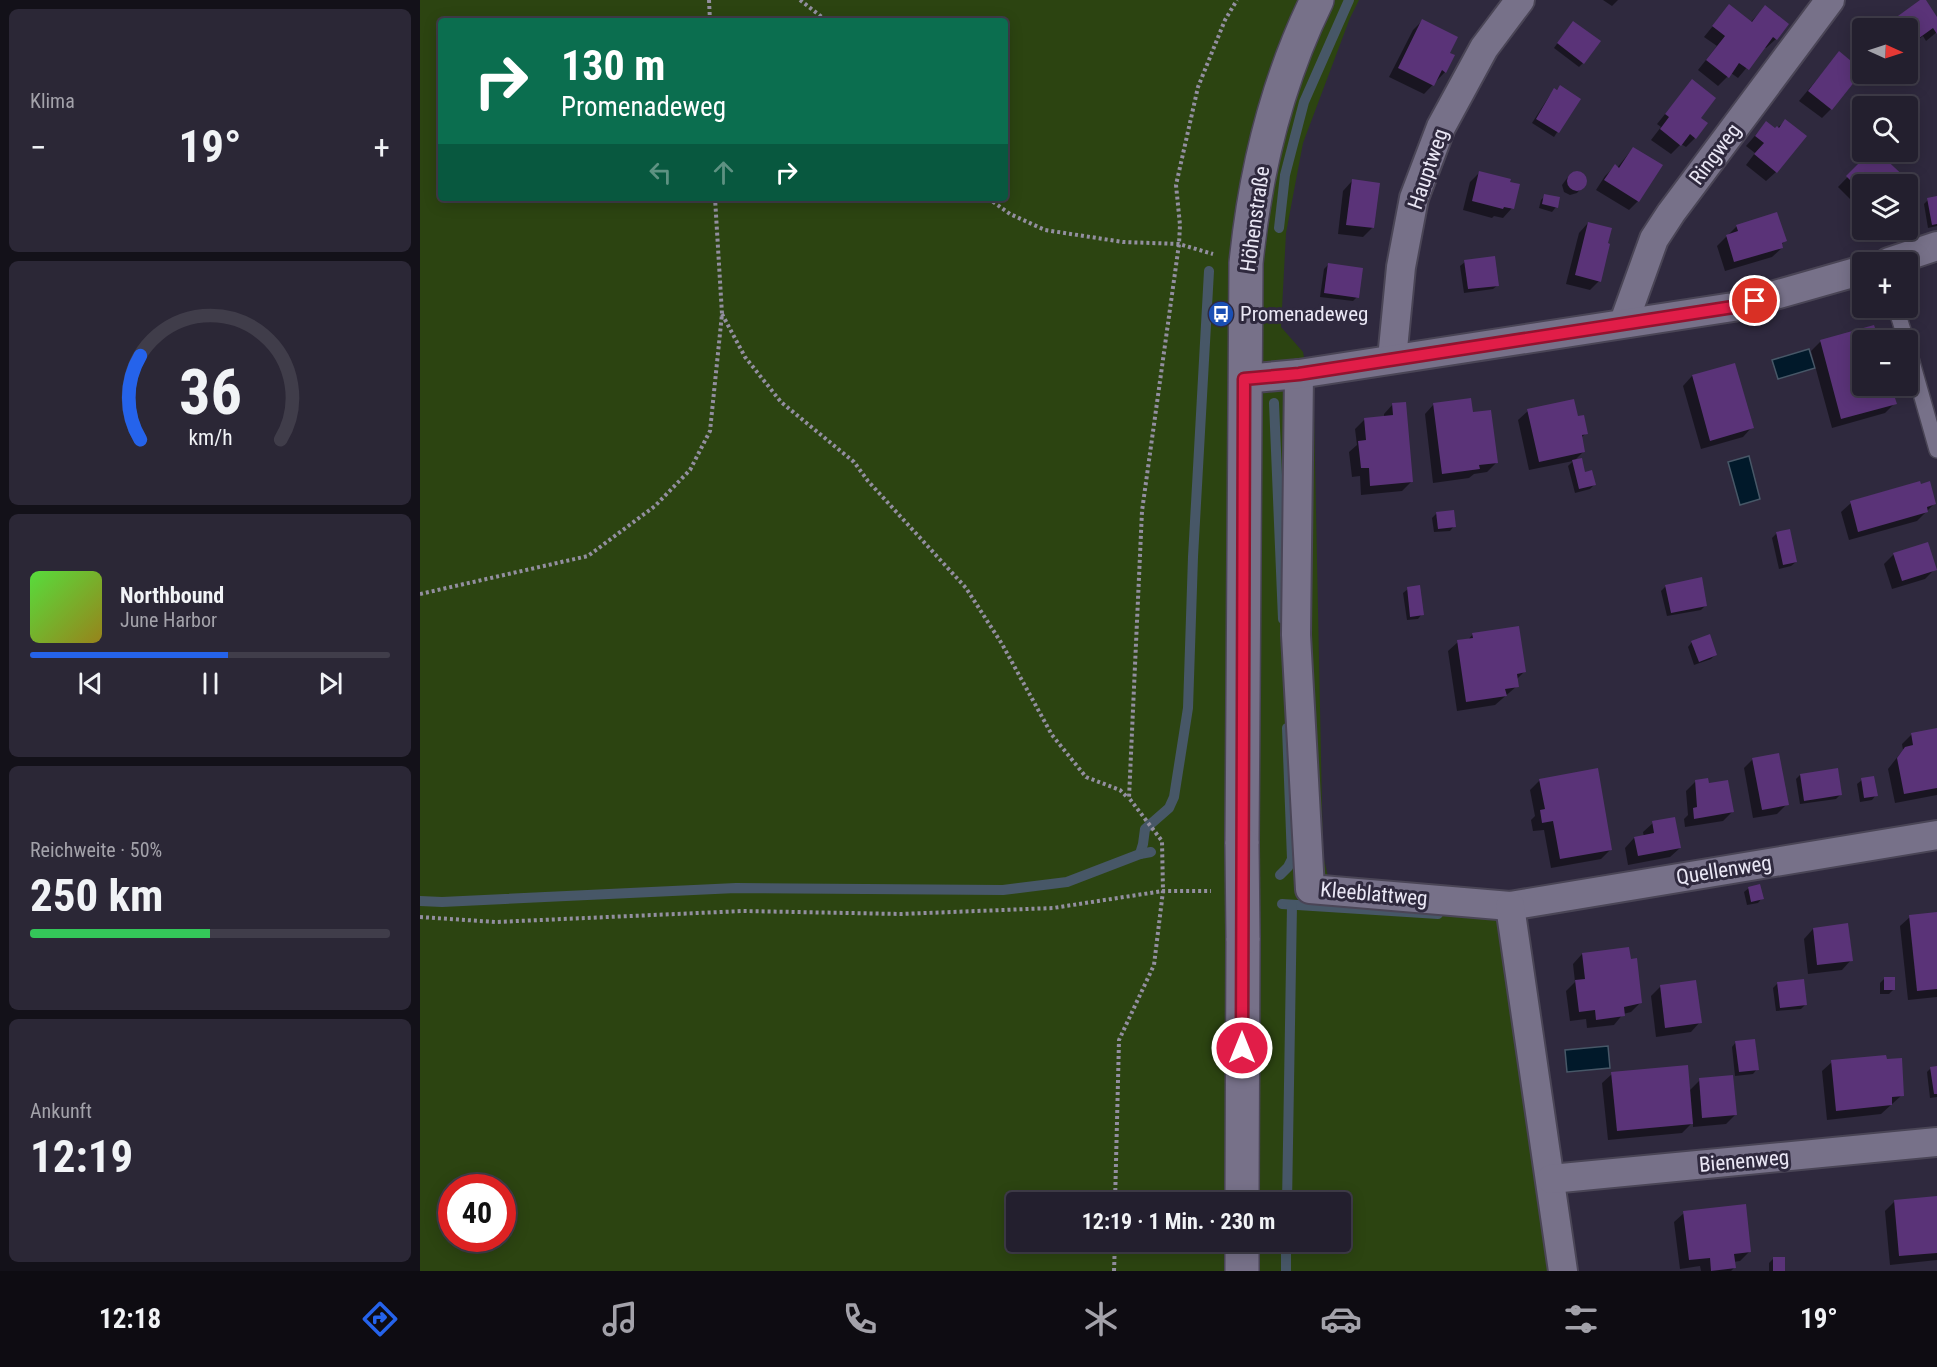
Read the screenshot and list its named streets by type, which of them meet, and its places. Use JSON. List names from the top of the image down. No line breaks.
{"streets":{"street":["Ringweg","Hauptweg","Höhenstraße","Quellenweg","Kleeblattweg","Bienenweg"]},"crossings":[["Quellenweg","Kleeblattweg"]],"places":{"bus stop":["Promenadeweg"]},"north":"right","page":{"tile":["Klima",["Reichweite · 50%","250 km"],["Ankunft","12:19"]],"map_buttons":["+","−"],"turn":["130 m","Promenadeweg"],"heat":["−","19°","+"],"song":["Northbound","June Harbor"],"limit":"40","trip":"12:19 · 1 Min. · 230 m","tabs":["12:18","19°"],"gauge":["36","km/h"]}}
